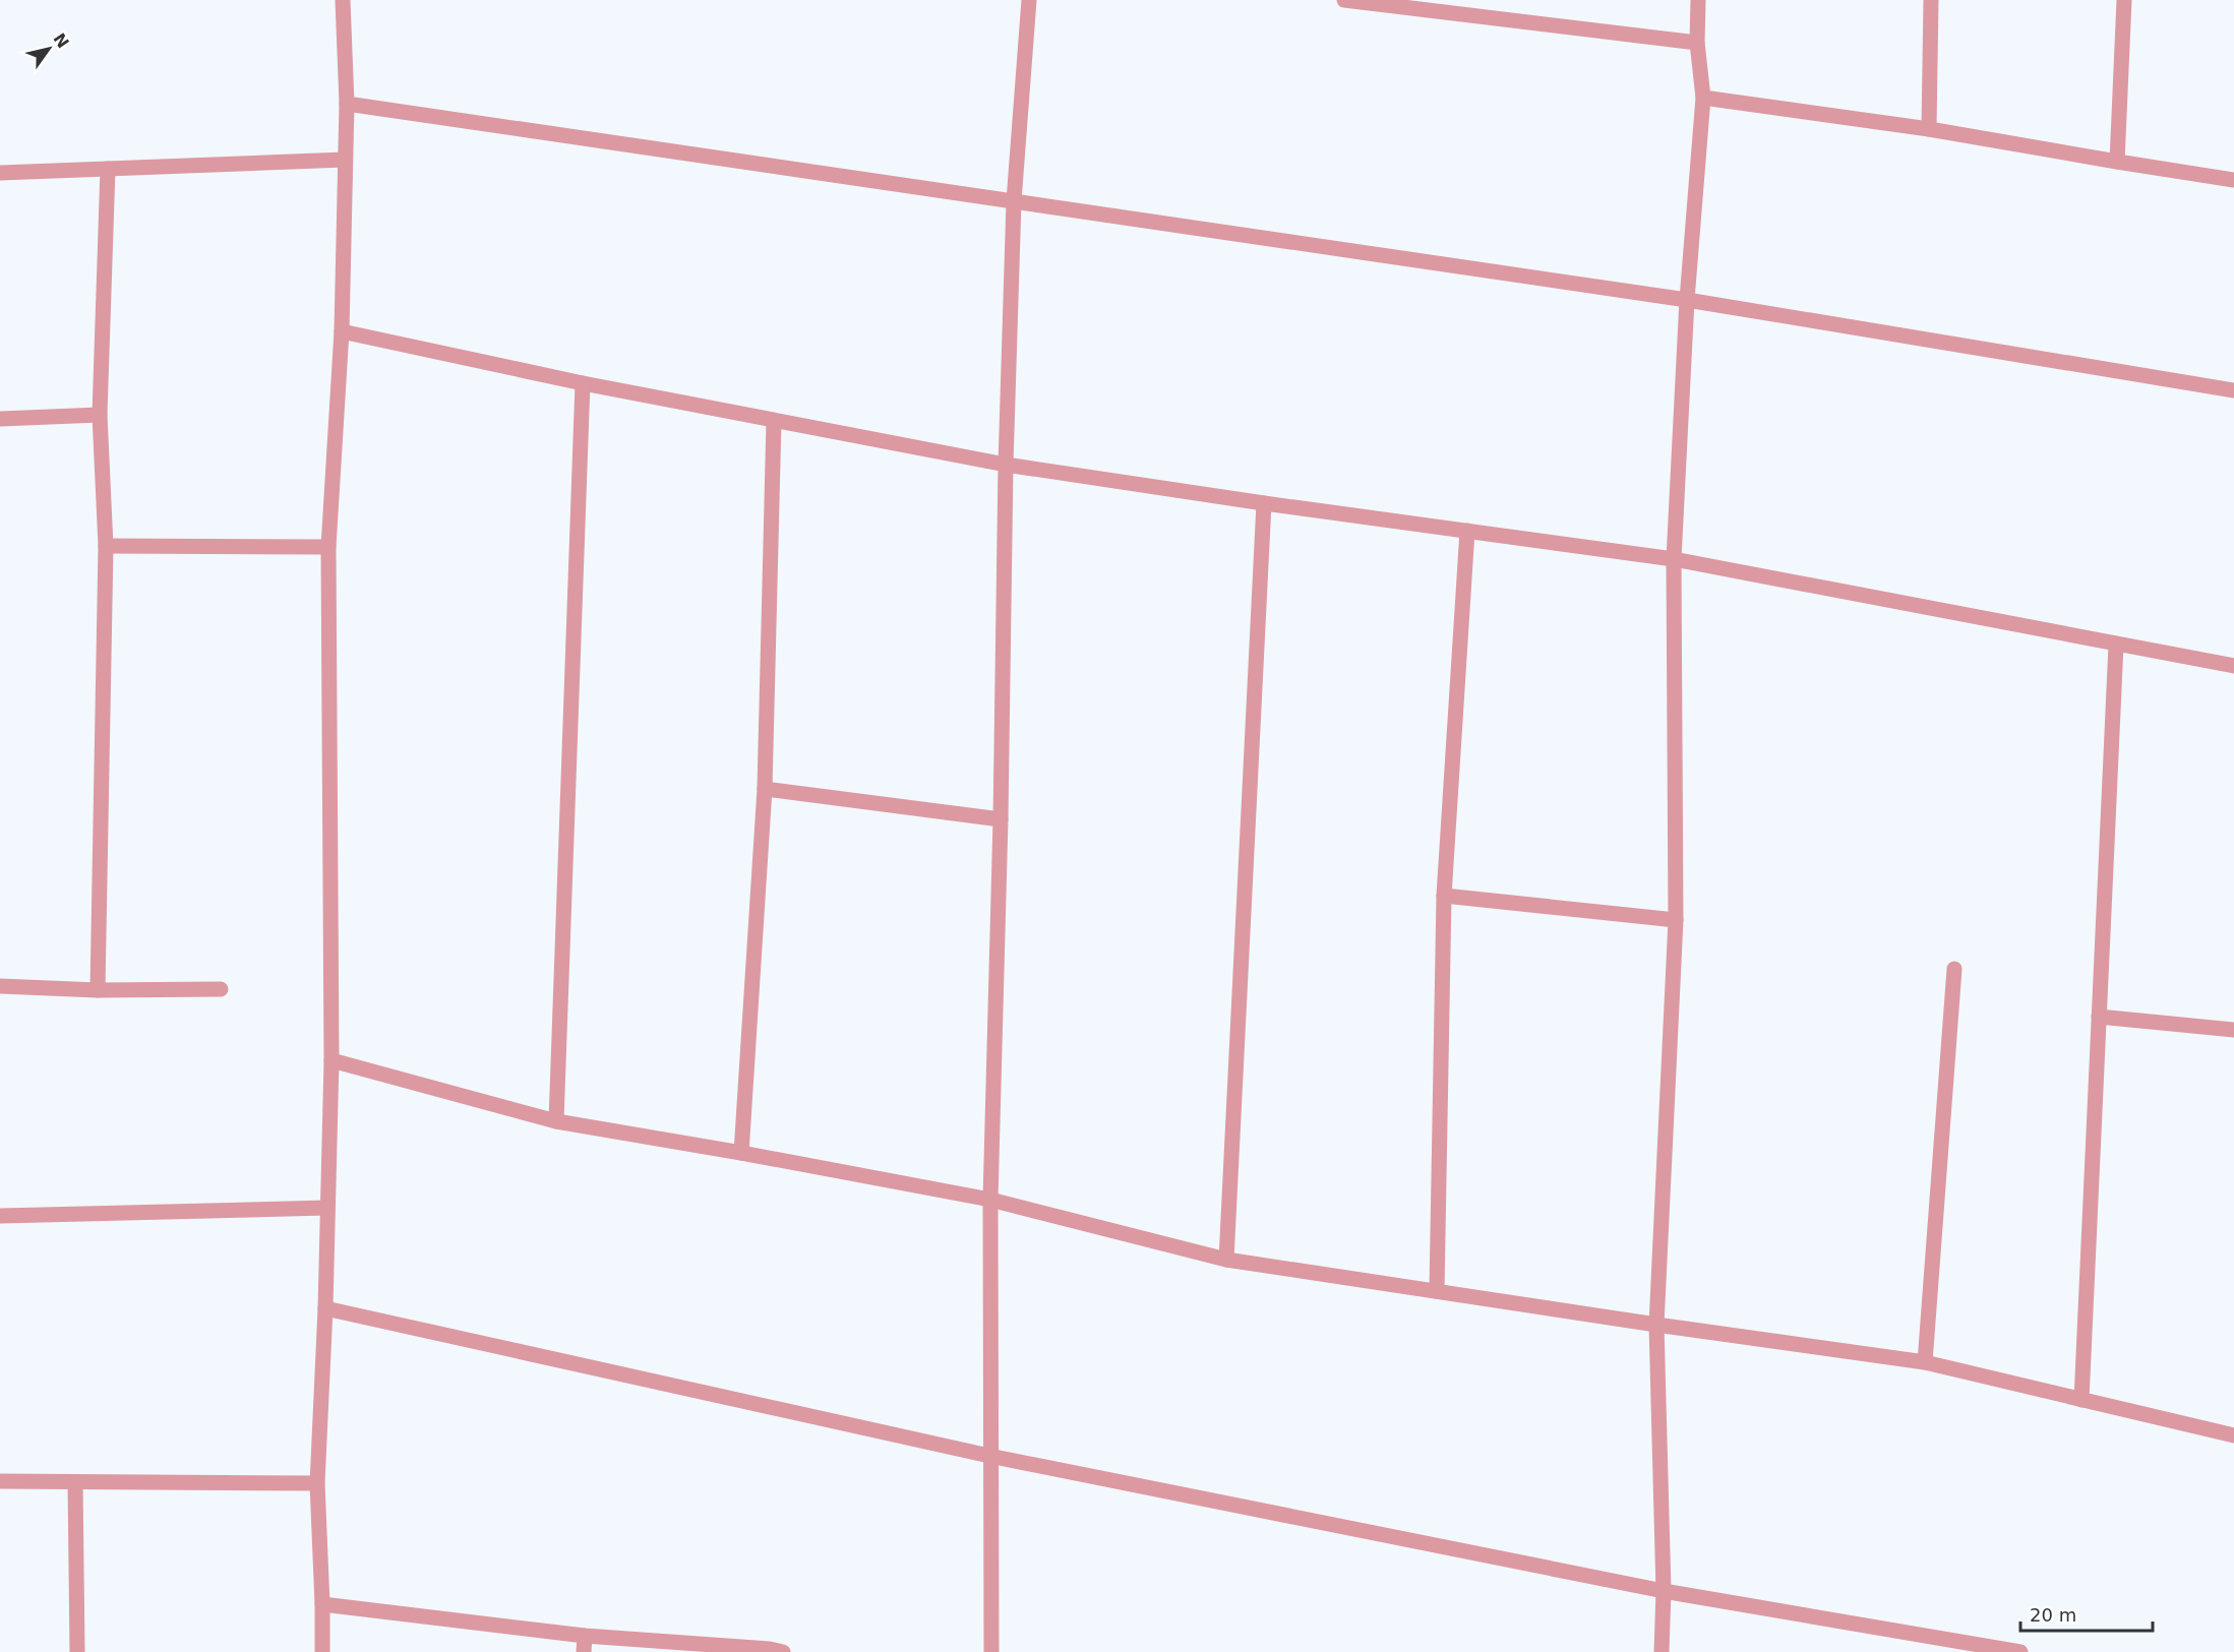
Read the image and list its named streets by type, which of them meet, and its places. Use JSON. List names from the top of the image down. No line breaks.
{"scale_bar":"20 m","north":"top right"}
